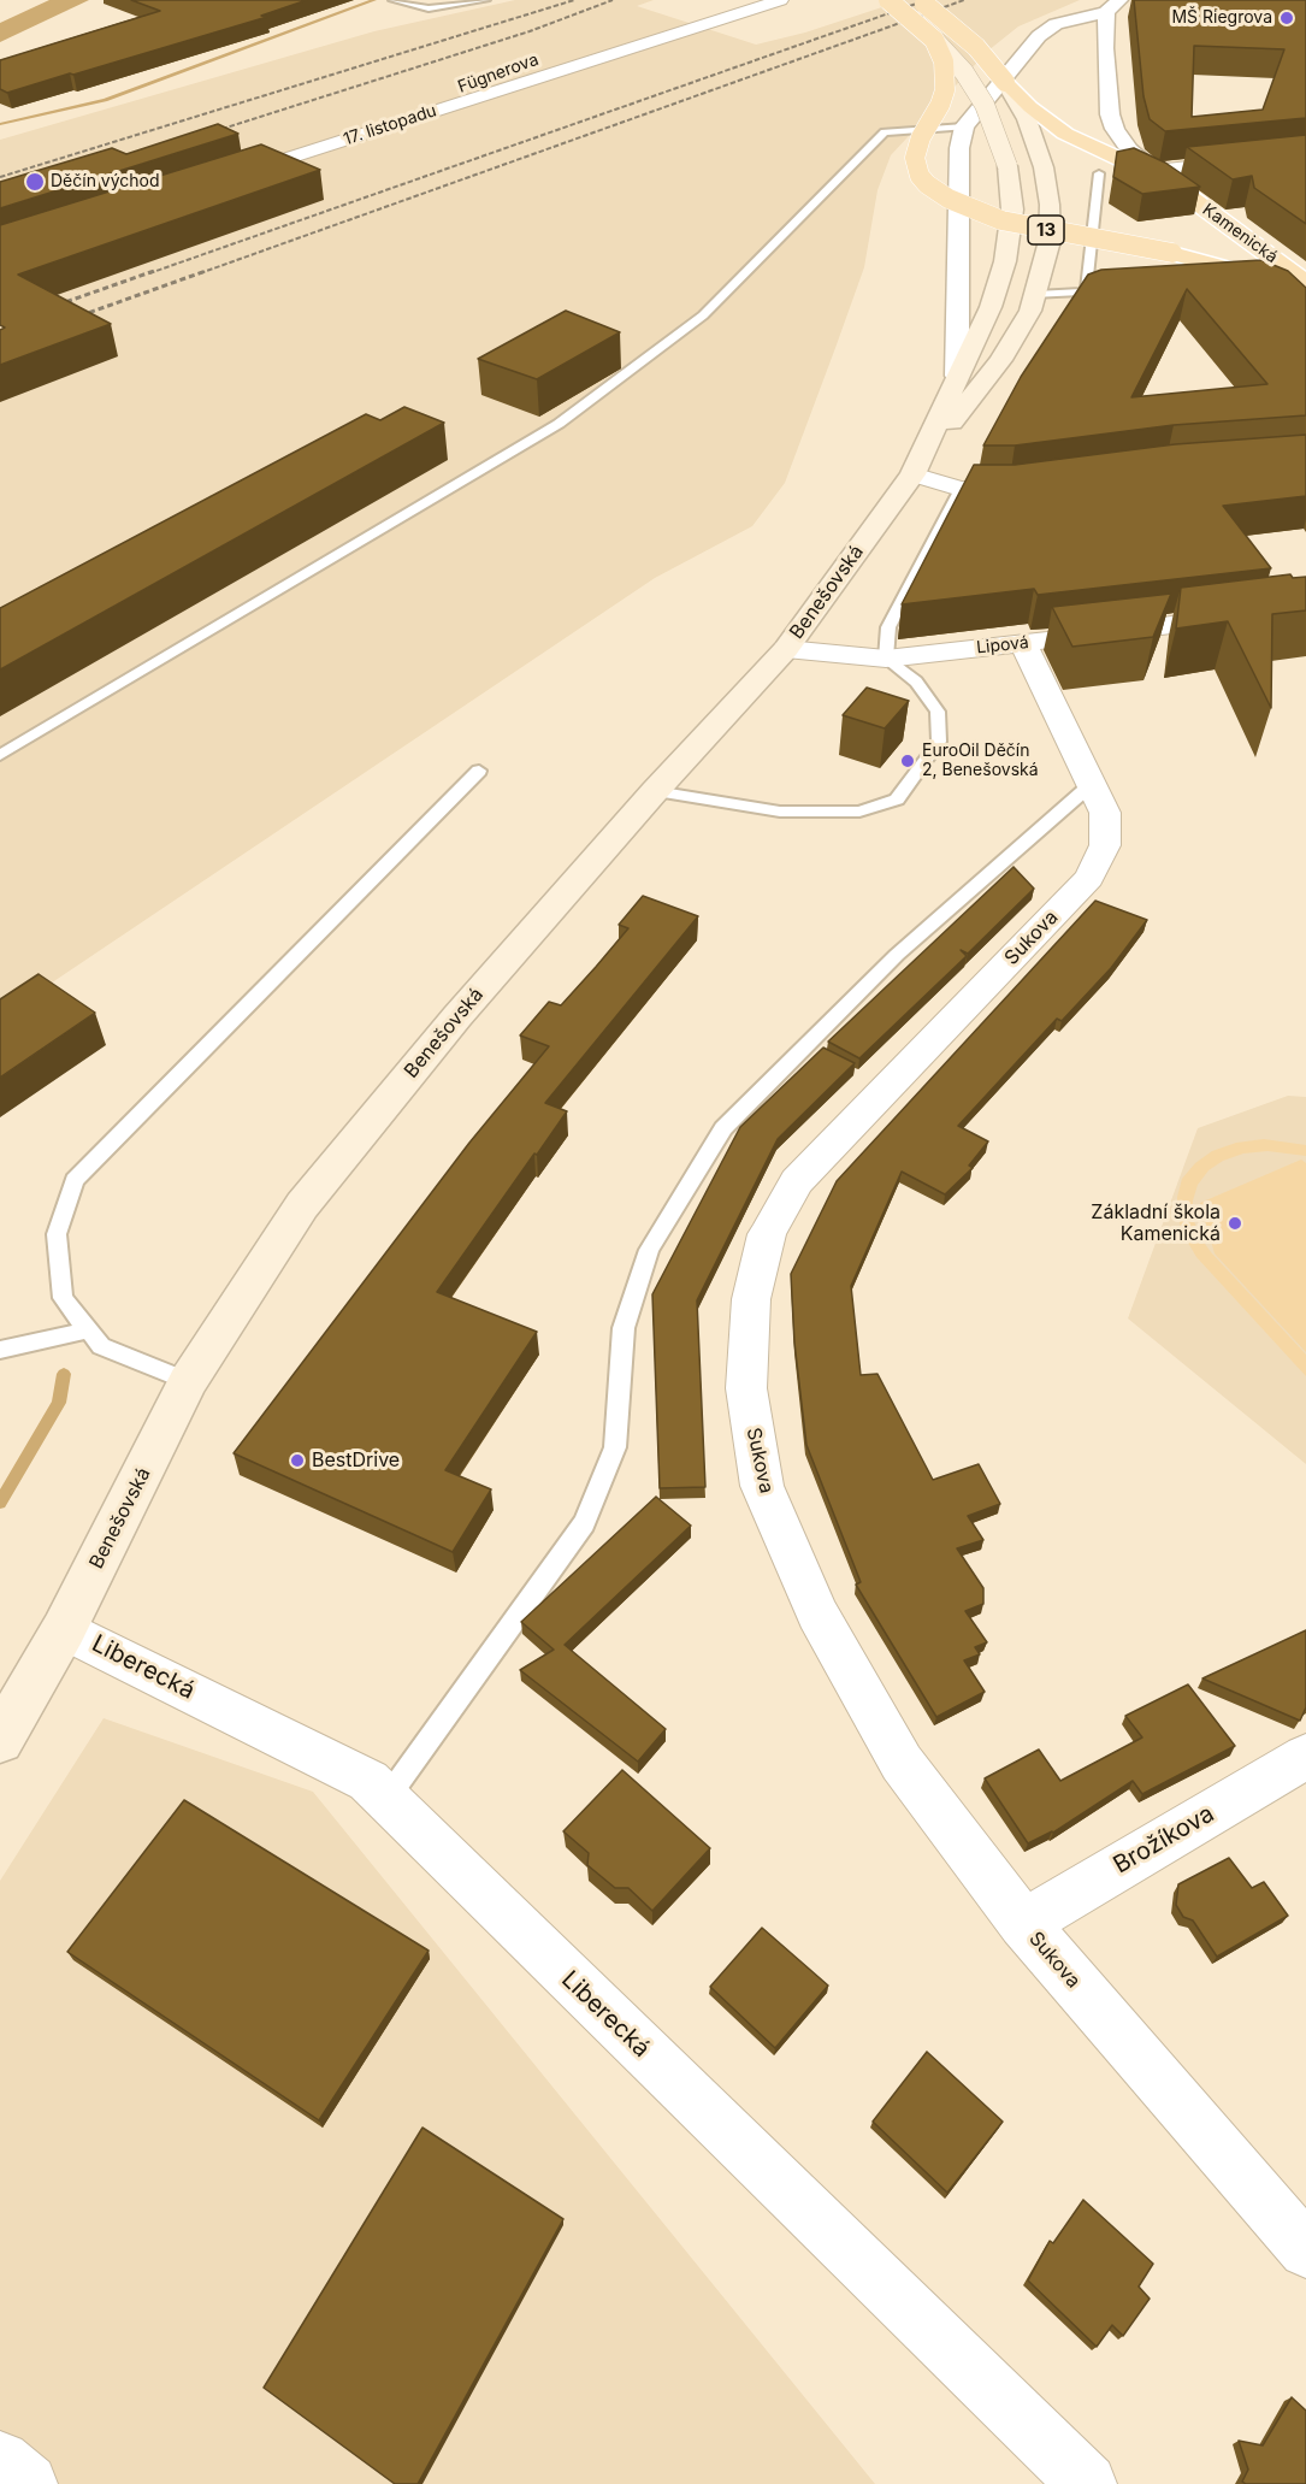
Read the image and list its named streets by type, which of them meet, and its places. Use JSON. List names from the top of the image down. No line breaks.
{"streets":{"main road":["13","Kamenická","Benešovská"],"street":["Fügnerova","17. listopadu","Lipová","Sukova","Liberecká","Brožíkova"]},"crossings":[["Fügnerova","17. listopadu"],["13","Kamenická"],["13","Benešovská"],["Benešovská","Lipová"],["Benešovská","Liberecká"],["Lipová","Sukova"],["Sukova","Brožíkova"]],"places":["MŠ Riegrova","Děčín východ","EuroOil Děčín 2, Benešovská","Základní škola Kamenická","BestDrive"]}
